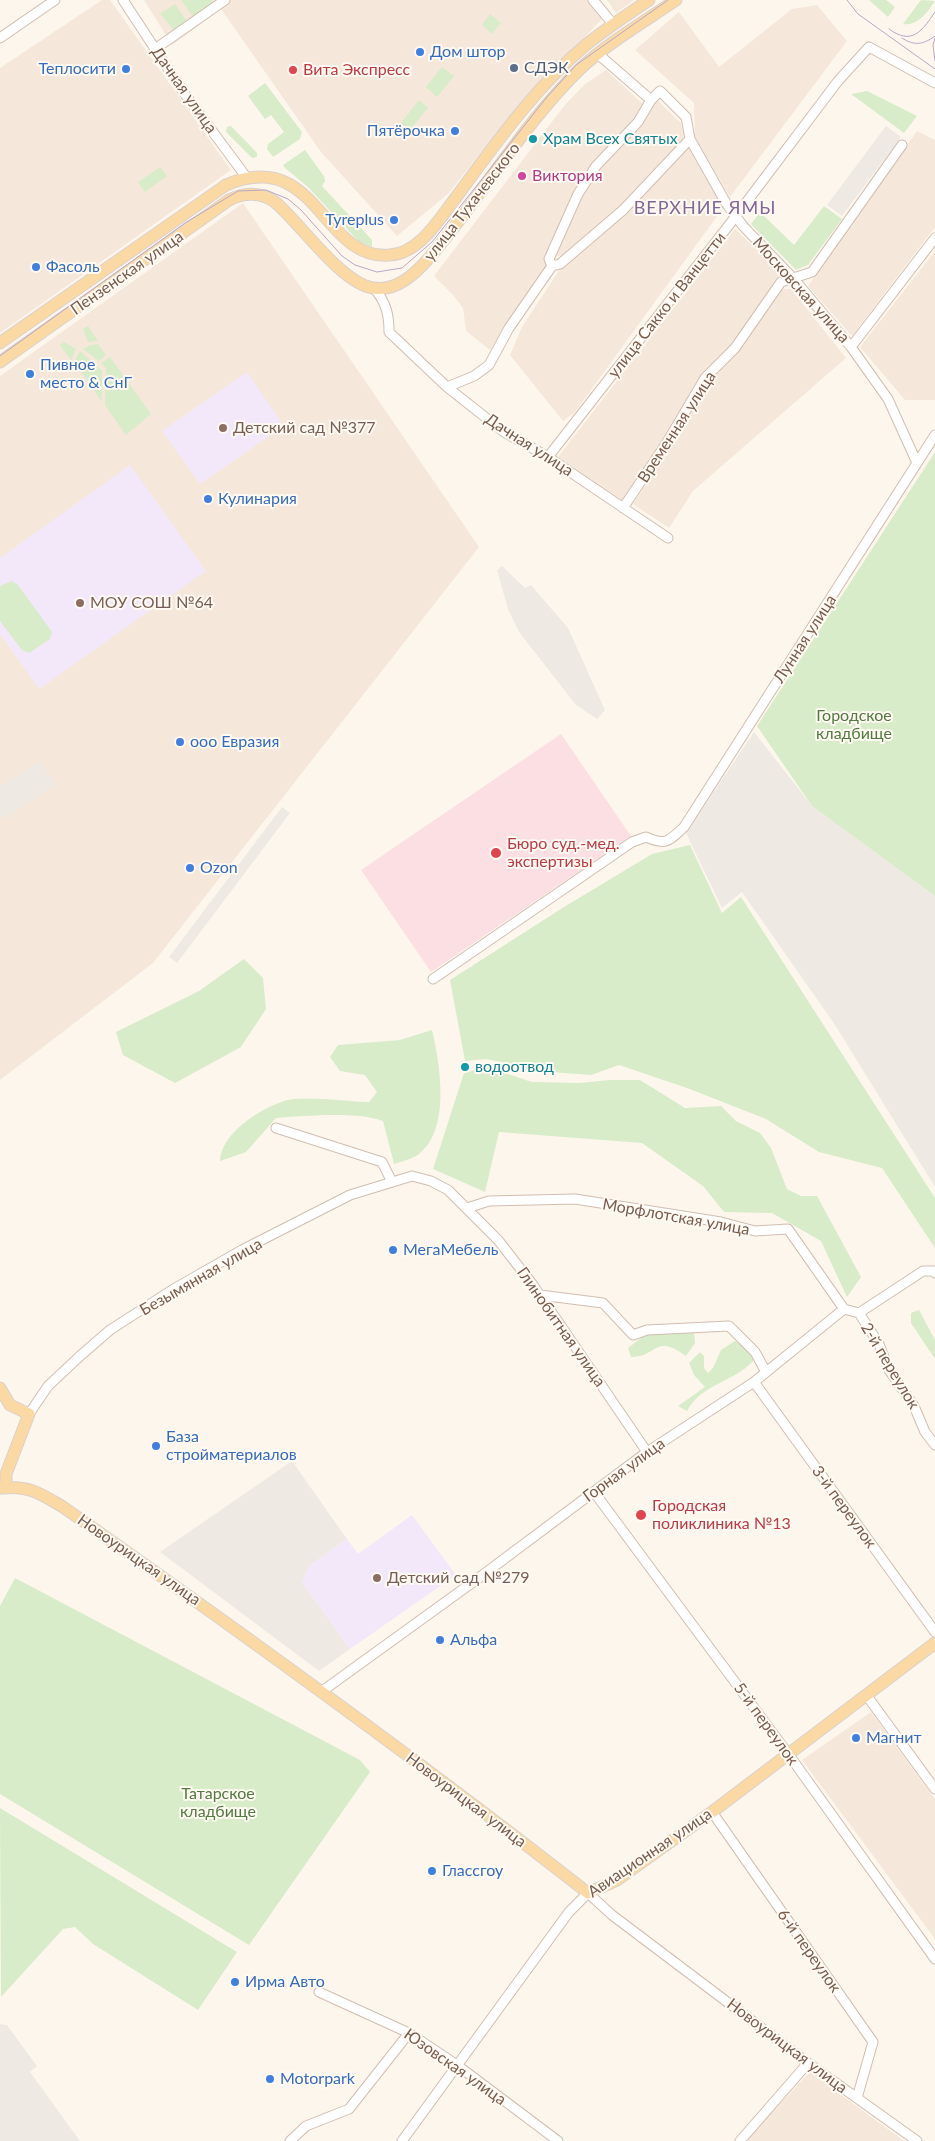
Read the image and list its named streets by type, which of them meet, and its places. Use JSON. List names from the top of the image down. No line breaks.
{"streets":{"main road":["улица Тухачевского","Пензенская улица","Безымянная улица","Новоурицкая улица","Авиационная улица"],"street":["Дачная улица","Московская улица","улица Сакко и Ванцетти","Временная улица","Лунная улица","Морфлотская улица","Глинобитная улица","2-й переулок","Горная улица","3-й переулок","5-й переулок","6-й переулок","Юзовская улица"]},"crossings":[["Дачная улица","улица Тухачевского"],["Дачная улица","Пензенская улица"],["Дачная улица","улица Сакко и Ванцетти"],["Дачная улица","Временная улица"],["улица Тухачевского","Пензенская улица"],["Московская улица","улица Сакко и Ванцетти"],["Московская улица","Временная улица"],["Московская улица","Лунная улица"],["Морфлотская улица","Безымянная улица"],["Морфлотская улица","Глинобитная улица"],["Морфлотская улица","Горная улица"],["Безымянная улица","Глинобитная улица"],["Безымянная улица","Новоурицкая улица"],["Глинобитная улица","Горная улица"],["Горная улица","3-й переулок"],["Горная улица","Новоурицкая улица"],["Горная улица","5-й переулок"],["Новоурицкая улица","Авиационная улица"],["Новоурицкая улица","6-й переулок"],["5-й переулок","Авиационная улица"],["Авиационная улица","6-й переулок"],["Авиационная улица","Юзовская улица"]],"districts":["ВЕРХНИЕ ЯМЫ"],"parks":["Городское кладбище","Татарское кладбище"],"places":["Дом штор","СДЭК","Теплосити","Вита Экспресс","Пятёрочка","Храм Всех Святых","Виктория","Tyreplus","Фасоль","Пивное место & СнГ","Детский сад №377","Кулинария","МОУ СОШ №64","ооо Евразия","Бюро суд.-мед. экспертизы","Ozon","водоотвод","МегаМебель","База стройматериалов","Городская поликлиника №13","Детский сад №279","Альфа","Магнит","Глассгоу","Ирма Авто","Motorpark"]}
